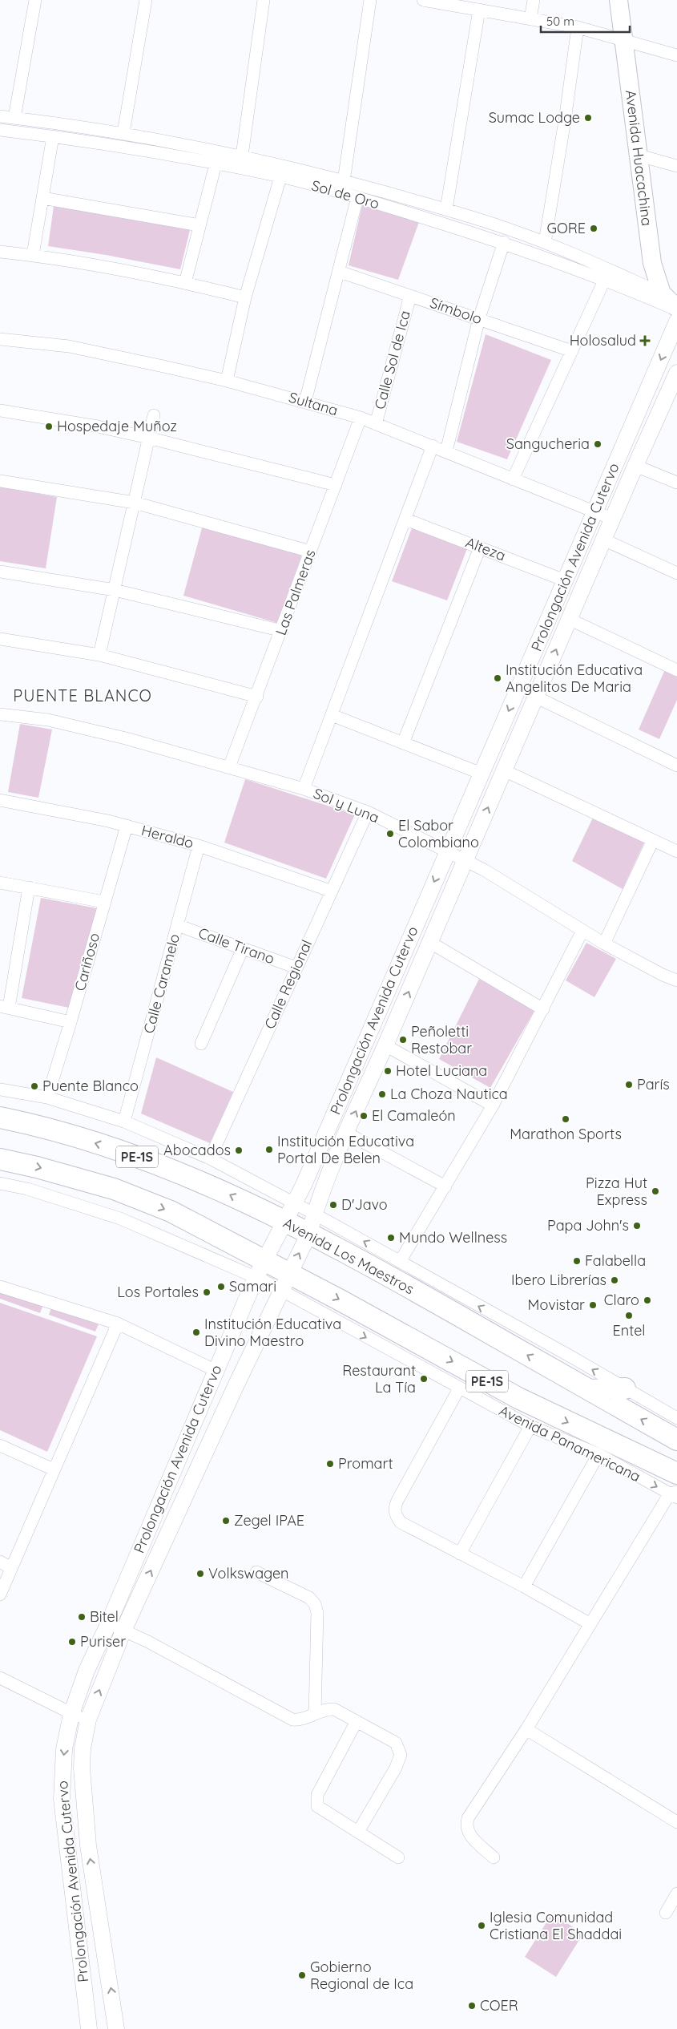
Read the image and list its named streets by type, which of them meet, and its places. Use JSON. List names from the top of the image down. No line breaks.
{"streets":{"highway":["PE-1S","Avenida Los Maestros"],"main road":["Avenida Huacachina"],"street":["Sol de Oro","Símbolo","Calle Sol de Ica","Sultana","Alteza","Prolongación Avenida Cutervo","Las Palmeras","Sol y Luna","Heraldo","Calle Tirano","Cariñoso","Calle Caramelo","Calle Regional","Avenida Panamericana"]},"crossings":[["Avenida Huacachina","Sol de Oro"],["Símbolo","Calle Sol de Ica"],["Calle Sol de Ica","Sultana"],["Sultana","Prolongación Avenida Cutervo"],["Sultana","Las Palmeras"],["Alteza","Prolongación Avenida Cutervo"],["Prolongación Avenida Cutervo","Sol y Luna"],["Prolongación Avenida Cutervo","PE-1S"],["Prolongación Avenida Cutervo","Avenida Los Maestros"],["Prolongación Avenida Cutervo","Avenida Panamericana"],["Las Palmeras","Sol y Luna"],["Sol y Luna","Calle Regional"],["Heraldo","Cariñoso"],["Heraldo","Calle Caramelo"],["Heraldo","Calle Regional"],["Calle Tirano","Calle Caramelo"],["Calle Tirano","Calle Regional"],["PE-1S","Avenida Panamericana"]],"districts":["PUENTE BLANCO"],"places":{"other":["Sumac Lodge","GORE","Hospedaje Muñoz","Sangucheria","Institución Educativa Angelitos De Maria","El Sabor Colombiano","Peñoletti Restobar","Hotel Luciana","París","Puente Blanco","La Choza Nautica","El Camaleón","Marathon Sports","Institución Educativa Portal De Belen","Abocados","Pizza Hut Express","D'Javo","Papa John's","Mundo Wellness","Falabella","Ibero Librerías","Samari","Los Portales","Claro","Movistar","Entel","Institución Educativa Divino Maestro","Restaurant La Tía","Promart","Zegel IPAE","Volkswagen","Bitel","Puriser","Iglesia Comunidad Cristiana El Shaddai","Gobierno Regional de Ica","COER"],"health":["Holosalud"]},"scale_bar":"50 m"}
